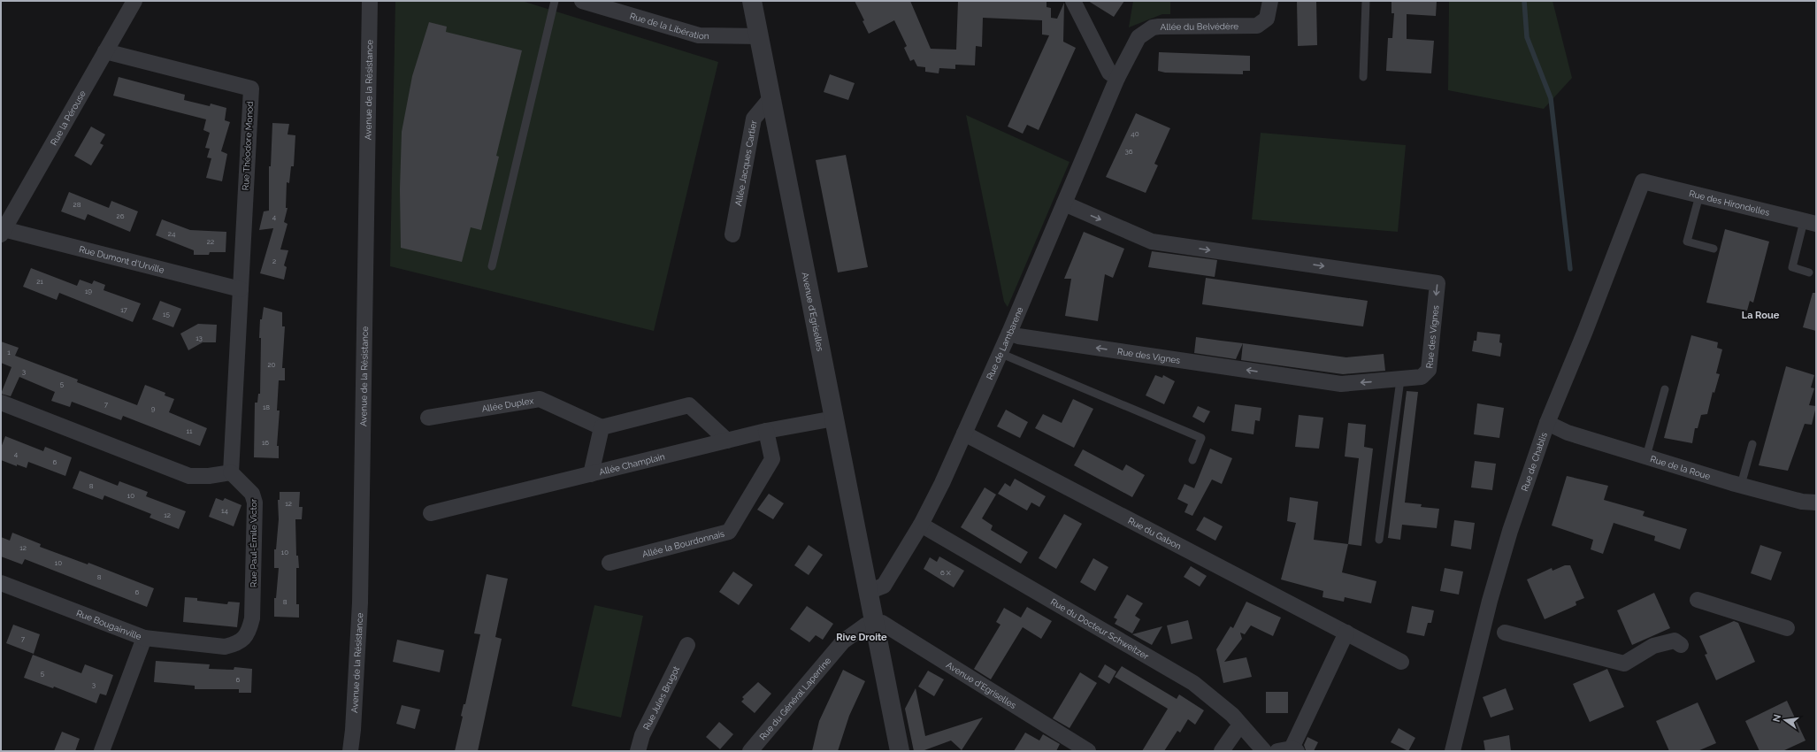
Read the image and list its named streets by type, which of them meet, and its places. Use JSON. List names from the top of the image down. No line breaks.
{"streets":{"street":["Rue de la Libération","Allée du Belvédère","Avenue de la Résistance","Rue la Pérouse","Rue Théodore Monod","Allée Jacques Cartier","Rue des Hirondelles","Rue Dumont d'Urville","Avenue d'Egriselles","Rue des Vignes","Rue de Lambarene","Allée Duplex","Rue de Chablis","Allée Champlain","Rue de la Roue","Rue du Gabon","Rue Paul-Émile Victor","Allée la Bourdonnais","Rue Bougainville","Rue du Docteur Schweitzer","Rue Jules Brugot","Rue du Général Laperrine"]},"crossings":[["Rue de la Libération","Avenue d'Egriselles"],["Allée du Belvédère","Rue de Lambarene"],["Rue la Pérouse","Rue Théodore Monod"],["Rue la Pérouse","Rue Dumont d'Urville"],["Rue Théodore Monod","Rue Dumont d'Urville"],["Allée Jacques Cartier","Avenue d'Egriselles"],["Rue des Hirondelles","Rue de Chablis"],["Avenue d'Egriselles","Rue de Lambarene"],["Avenue d'Egriselles","Allée Champlain"],["Avenue d'Egriselles","Rue du Général Laperrine"],["Rue des Vignes","Rue de Lambarene"],["Rue de Lambarene","Rue du Gabon"],["Rue de Lambarene","Rue du Docteur Schweitzer"],["Rue de Chablis","Rue de la Roue"],["Allée Champlain","Allée la Bourdonnais"],["Rue Paul-Émile Victor","Rue Bougainville"]],"districts":["La Roue","Rive Droite"],"house_numbers":["40","36","28","26","4","24","22","2","21","19","17","15","13","1","20","3","5","7","18","9","11","16","4","6","8","10","12","14","12","12","10","10","6 X","8","6","8","7","5","6","3"],"north":"left"}
